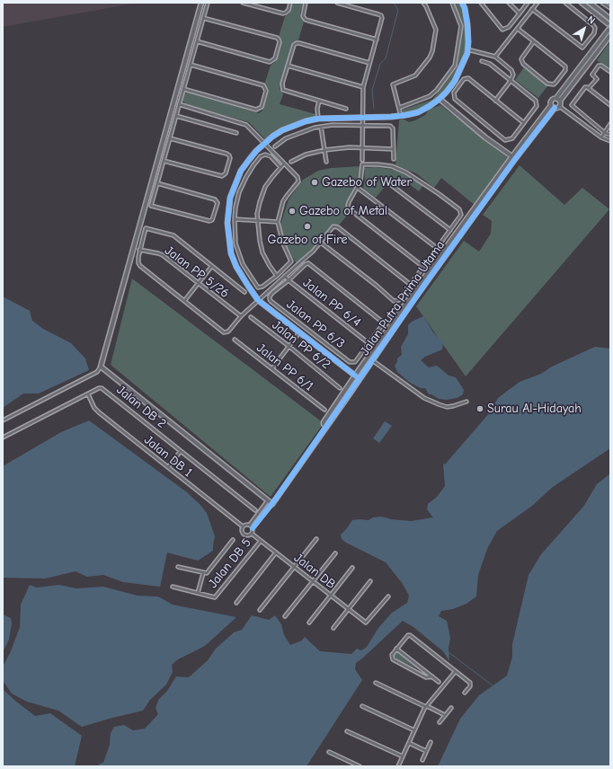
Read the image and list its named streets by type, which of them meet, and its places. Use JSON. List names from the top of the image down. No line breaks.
{"streets":{"street":["Jalan PP 5/26","Jalan Putra Prima Utama","Jalan PP 6/4","Jalan PP 6/3","Jalan PP 6/2","Jalan PP 6/1","Jalan DB 2","Jalan DB 1","Jalan DB 5","Jalan DB"]},"crossings":[["Jalan PP 6/4","Jalan PP 6/3"],["Jalan DB 2","Jalan DB 1"],["Jalan DB 1","Jalan DB"],["Jalan DB 5","Jalan DB"]],"places":["Gazebo of Water","Gazebo of Metal","Gazebo of Fire","Surau Al-Hidayah"],"north":"top right"}
